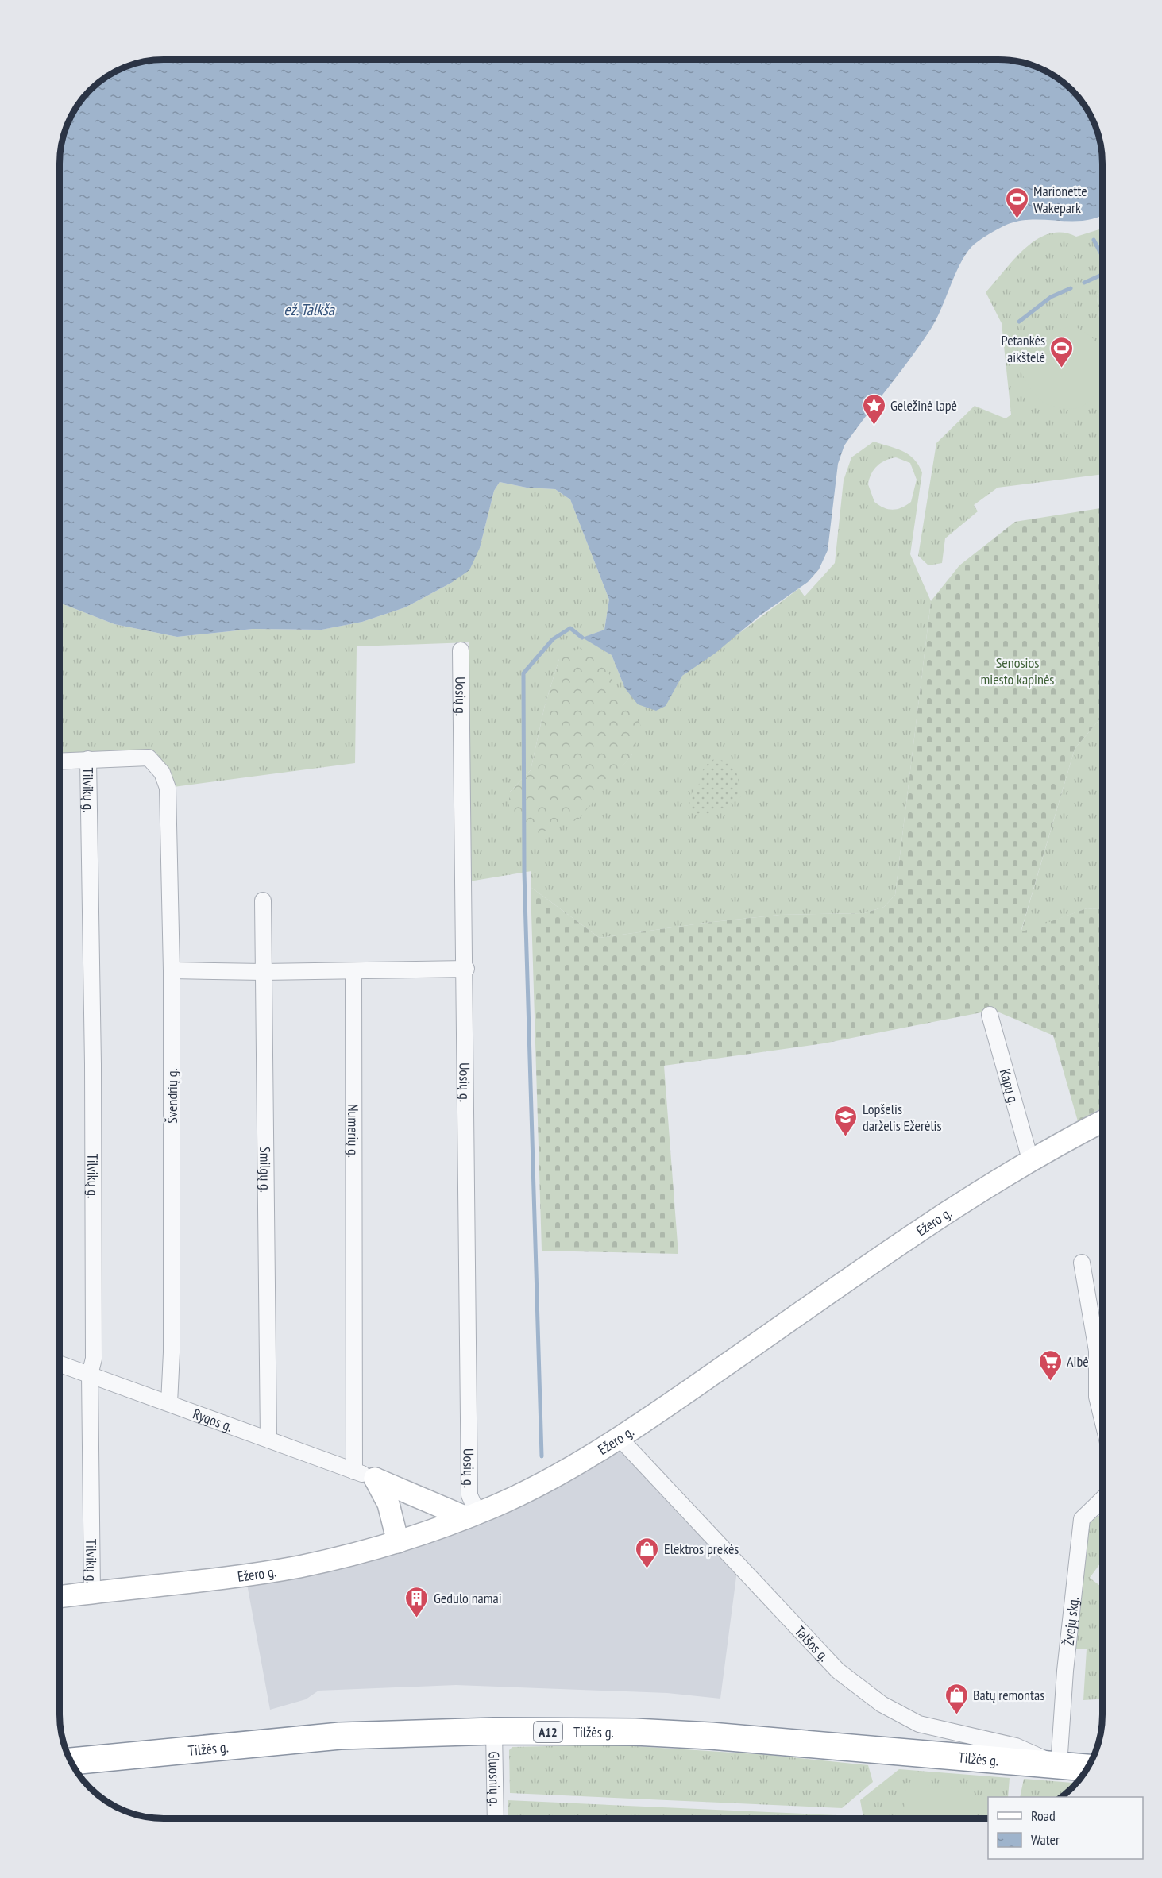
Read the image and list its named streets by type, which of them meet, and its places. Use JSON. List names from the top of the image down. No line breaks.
{"streets":{"highway":["A12","Tilžės g."],"main road":["Ežero g."],"street":["Uosių g.","Tilvikų g.","Kapų g.","Švendrių g.","Numerių g.","Smilgų g.","Rygos g.","Žvejų skg.","Talšos g.","Gluosnių g."]},"crossings":[["Uosių g.","Ežero g."],["Tilvikų g.","Švendrių g."],["Tilvikų g.","Ežero g."],["Tilvikų g.","Rygos g."],["Kapų g.","Ežero g."],["Švendrių g.","Rygos g."],["Numerių g.","Rygos g."],["Smilgų g.","Rygos g."],["Ežero g.","Talšos g."],["Žvejų skg.","Talšos g."],["Žvejų skg.","Tilžės g."],["Talšos g.","Tilžės g."],["Tilžės g.","Gluosnių g."]],"water":["ež. Talkša"],"parks":["Senosios miesto kapinės"],"places":{"sports":["Marionette Wakepark","Petankės aikštelė"],"place":["Geležinė lapė"],"school or university":["Lopšelis darželis Ežerėlis"],"supermarket":["Aibė"],"shop":["Elektros prekės","Batų remontas"],"building":["Gedulo namai"]},"legend":["Road","Water"]}
